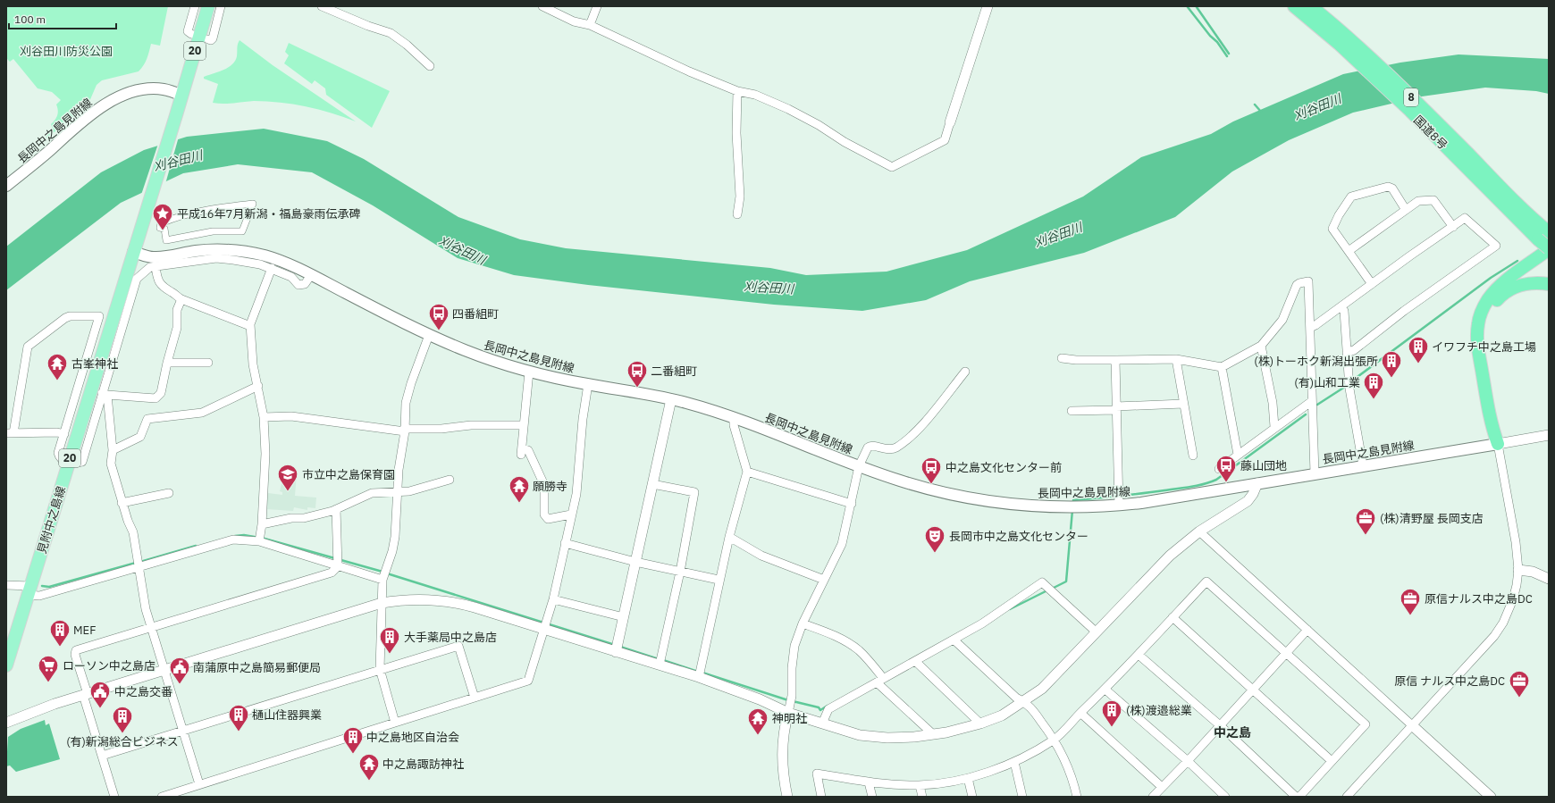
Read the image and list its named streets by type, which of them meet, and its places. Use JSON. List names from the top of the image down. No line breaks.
{"streets":{"highway":["8","国道8号"],"main road":["20","長岡中之島見附線","見附中之島線"]},"crossings":[["20","長岡中之島見附線"],["20","見附中之島線"],["長岡中之島見附線","見附中之島線"]],"districts":["中之島"],"water":["刈谷田川"],"parks":["刈谷田川防災公園"],"places":{"place":["平成16年7月新潟・福島豪雨伝承碑"],"bus stop":["四番組町","二番組町","藤山団地","中之島文化センター前"],"building":["イワフチ中之島工場","(株)トーホク新潟出張所","(有)山和工業","MEF","大手薬局中之島店","(株)渡邉総業","樋山住器興業","(有)新潟総合ビジネス","中之島地区自治会"],"temple":["古峯神社","願勝寺","神明社","中之島諏訪神社"],"school or university":["市立中之島保育園"],"office":["(株)清野屋 長岡支店","原信ナルス中之島DC","原信 ナルス中之島DC"],"theatre":["長岡市中之島文化センター"],"supermarket":["ローソン中之島店"],"public building":["南蒲原中之島簡易郵便局","中之島交番"]},"scale_bar":"100 m"}
